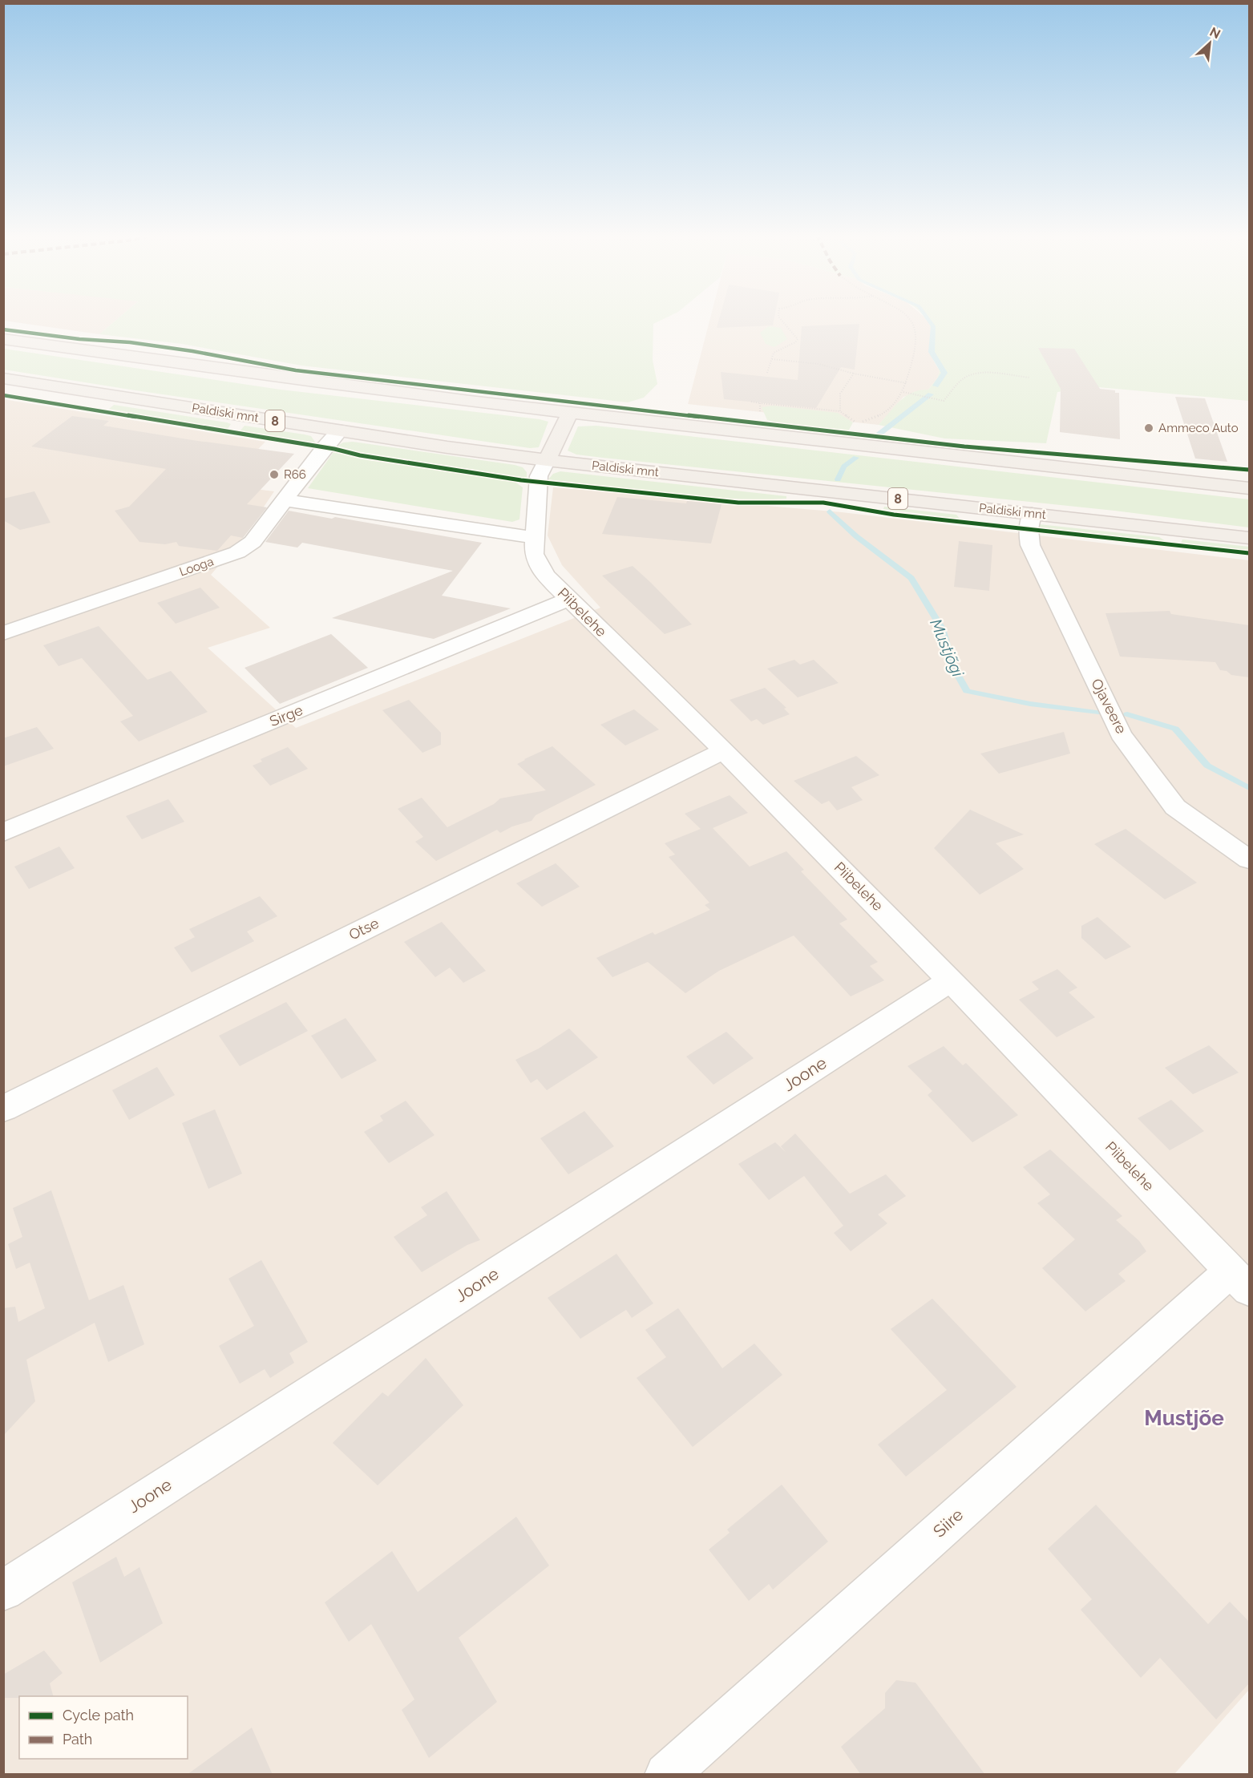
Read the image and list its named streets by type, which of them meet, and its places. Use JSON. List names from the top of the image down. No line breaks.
{"streets":{"main road":["Paldiski mnt","8"],"street":["Looga","Piibelehe","Ojaveere","Sirge","Otse","Joone","Siire"]},"crossings":[["Paldiski mnt","Looga"],["Paldiski mnt","Piibelehe"],["Paldiski mnt","Ojaveere"],["Piibelehe","Sirge"],["Piibelehe","Otse"],["Piibelehe","Joone"],["Piibelehe","Siire"]],"districts":["Mustjõe"],"water":["Mustjõgi"],"places":["Ammeco Auto","R66"],"legend":["Cycle path","Path"],"north":"top right"}
